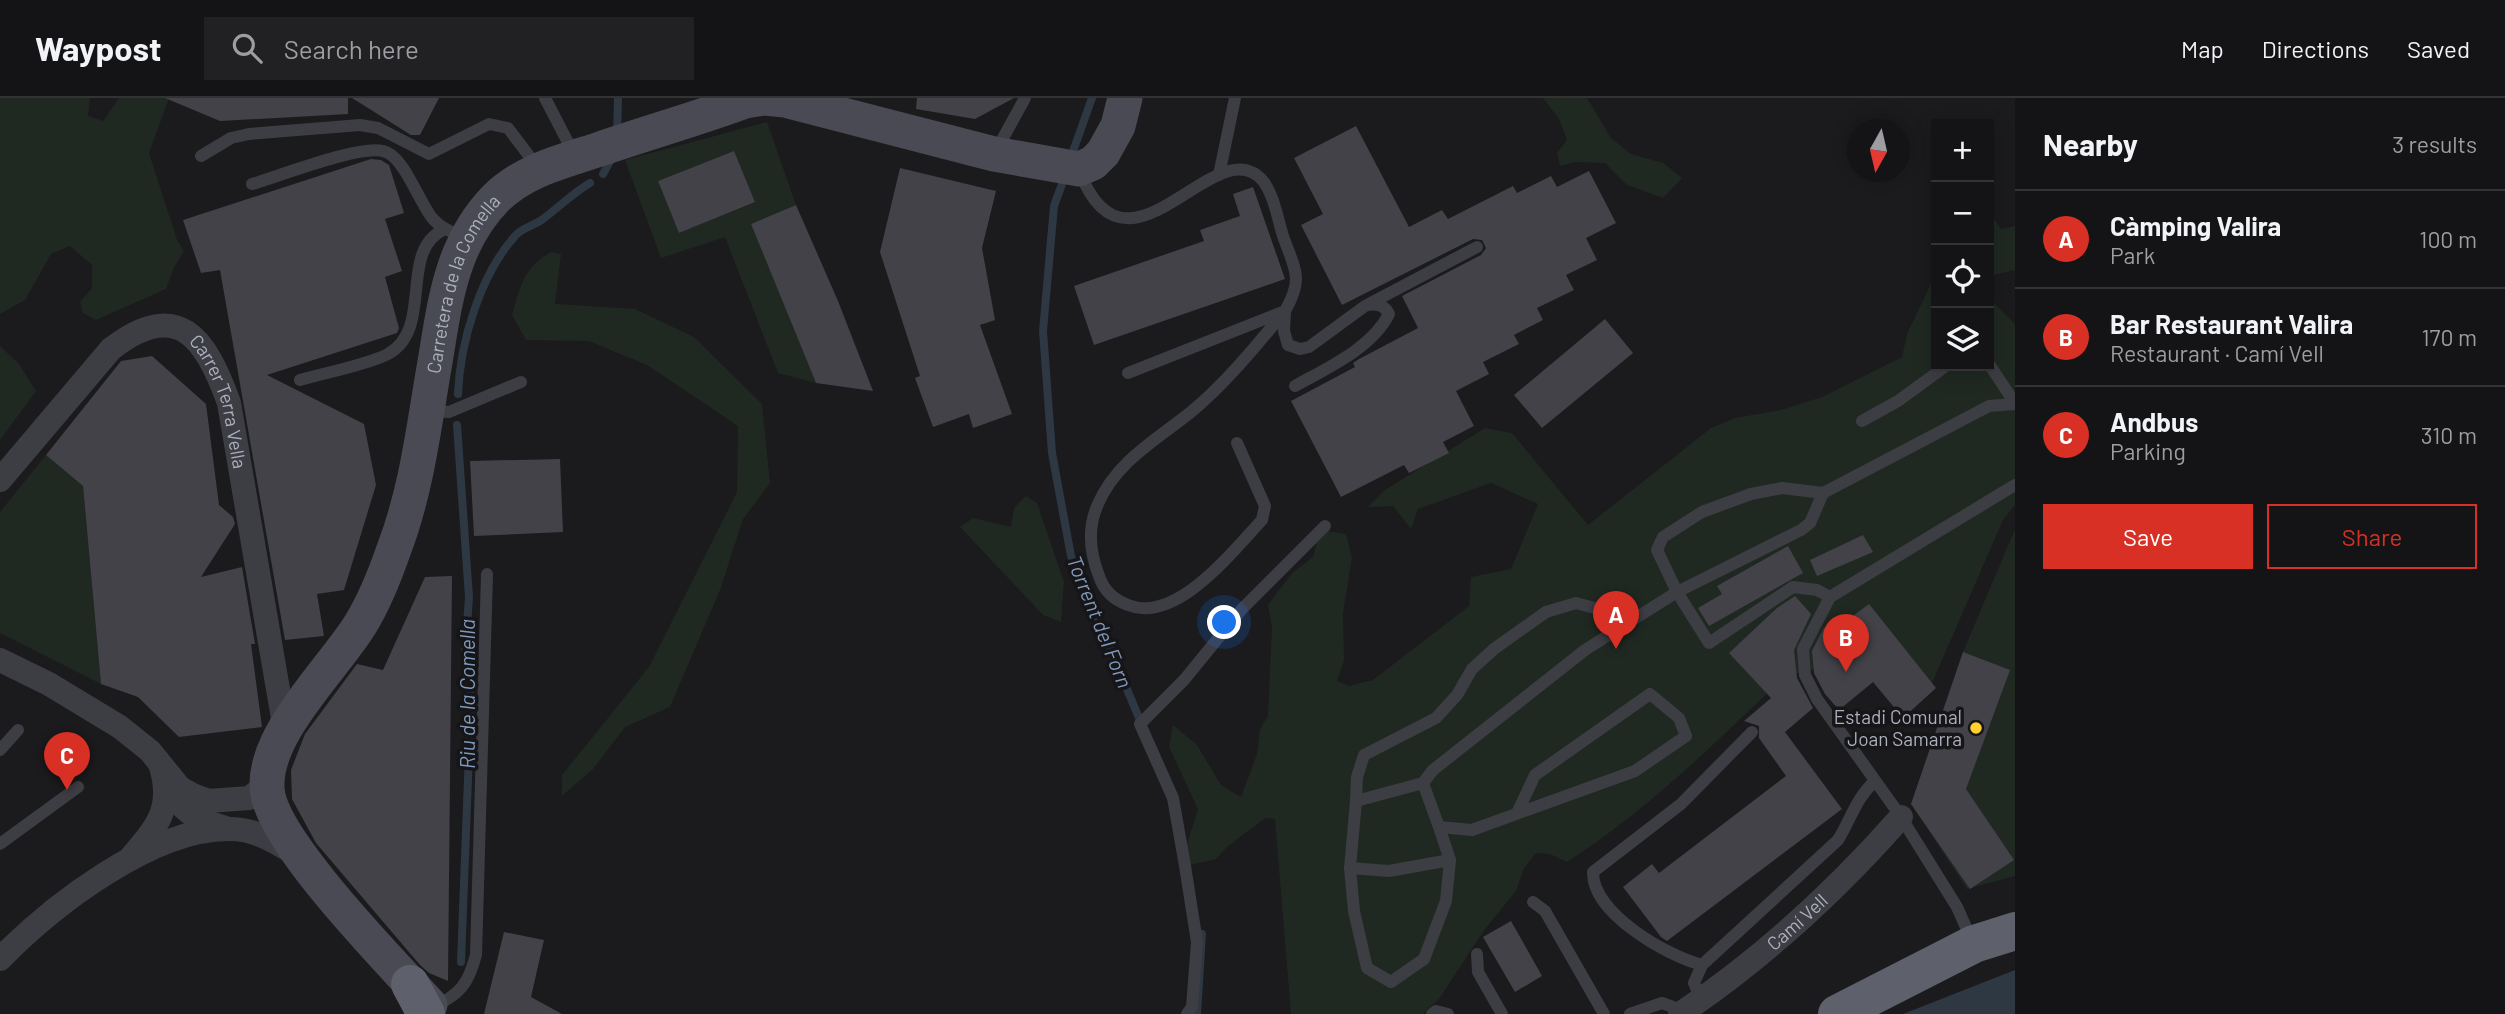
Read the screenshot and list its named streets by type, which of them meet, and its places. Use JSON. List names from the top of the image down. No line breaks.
{"streets":{"main road":["Carretera de la Comella"],"street":["Carrer Terra Vella","Camí Vell"]},"crossings":[["Carretera de la Comella","Carrer Terra Vella"]],"water":["Torrent del Forn","Riu de la Comella"],"places":["Estadi Comunal Joan Samarra"],"north":"bottom","page":{"header":"Waypost","search":"Search here","nav":["Map","Directions","Saved"],"heading":["Nearby","3 results"],"map_buttons":["+","−"],"list":[{"mark":"A","name":"Càmping Valira","note":"Park","value":"100 m"},{"mark":"B","name":"Bar Restaurant Valira","note":"Restaurant · Camí Vell","value":"170 m"},{"mark":"C","name":"Andbus","note":"Parking","value":"310 m"}],"buttons":["Save","Share"],"pins":["A","B","C"]}}
